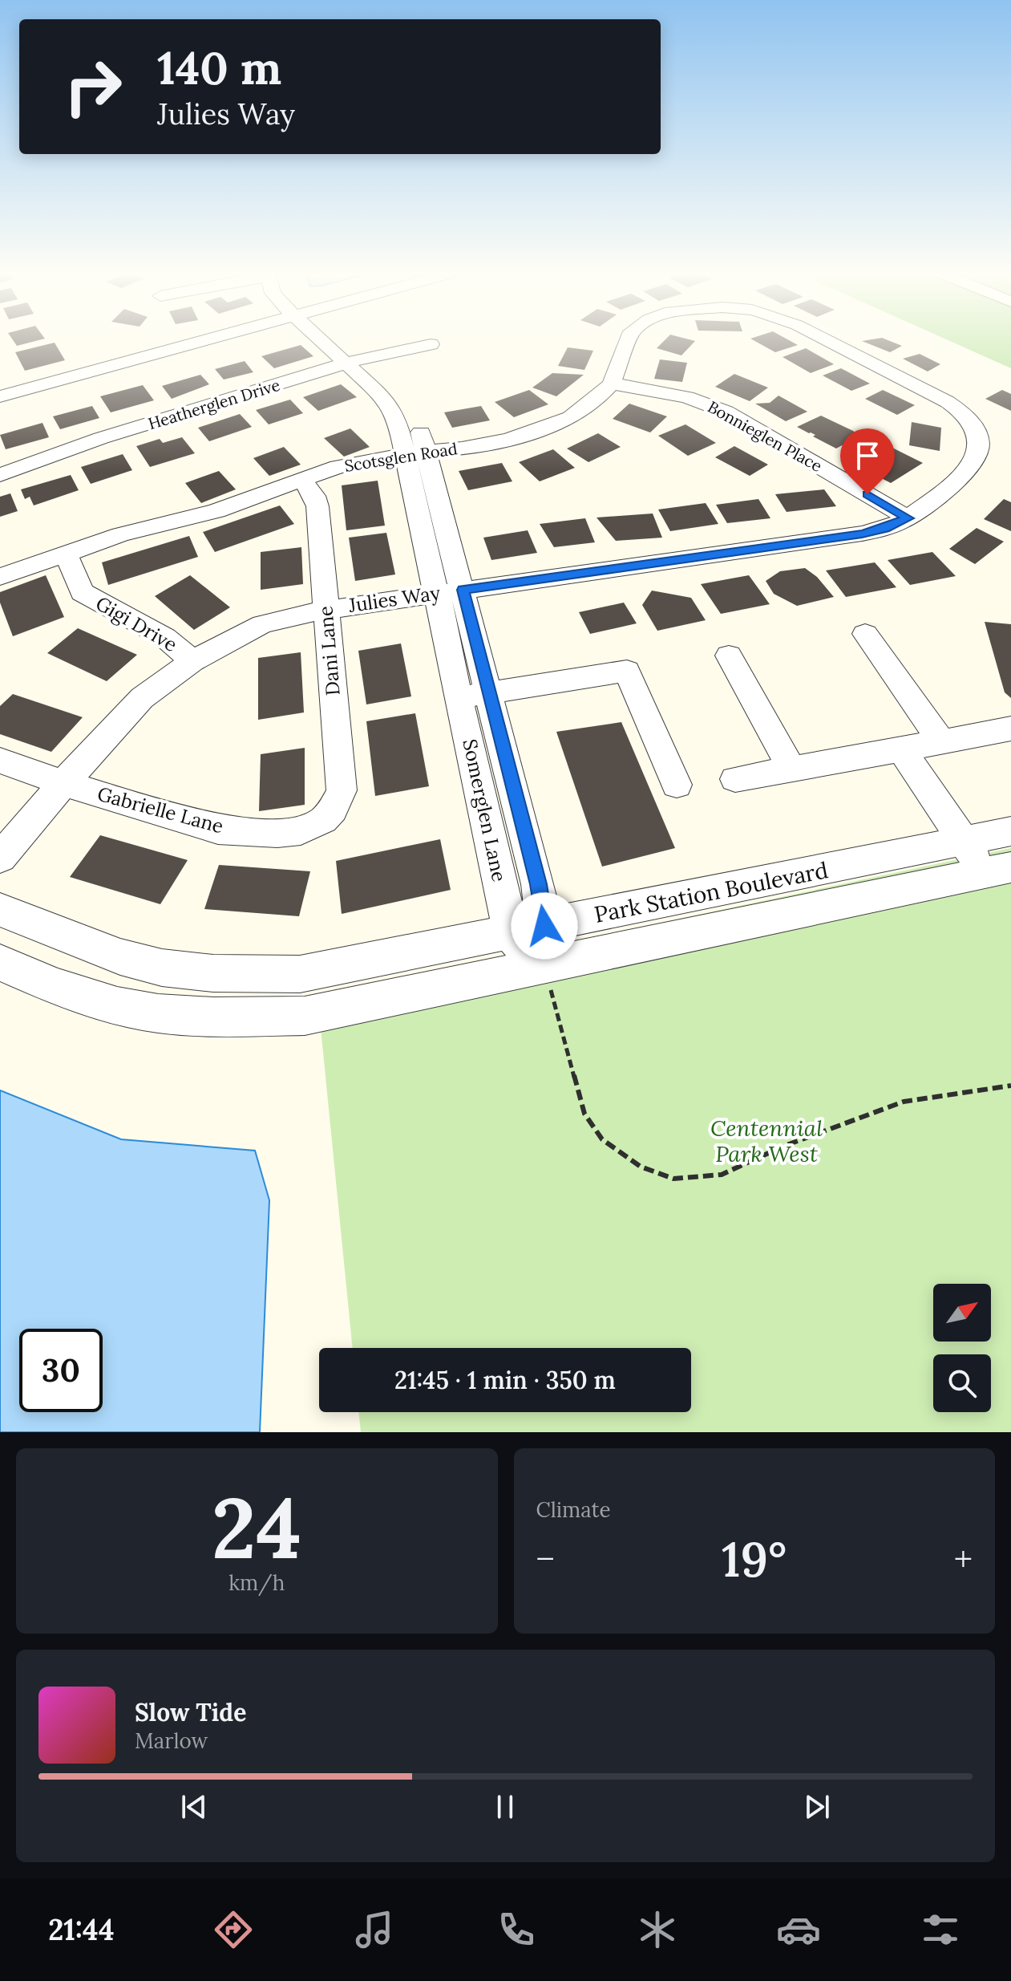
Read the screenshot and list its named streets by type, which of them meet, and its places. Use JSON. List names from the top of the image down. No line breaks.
{"streets":{"street":["Heatherglen Drive","Bonnieglen Place","Scotsglen Road","Julies Way","Gigi Drive","Dani Lane","Gabrielle Lane","Somerglen Lane","Park Station Boulevard"]},"crossings":[["Heatherglen Drive","Somerglen Lane"],["Bonnieglen Place","Scotsglen Road"],["Bonnieglen Place","Julies Way"],["Scotsglen Road","Julies Way"],["Scotsglen Road","Gigi Drive"],["Scotsglen Road","Dani Lane"],["Scotsglen Road","Somerglen Lane"],["Julies Way","Gigi Drive"],["Julies Way","Dani Lane"],["Julies Way","Gabrielle Lane"],["Julies Way","Somerglen Lane"],["Dani Lane","Gabrielle Lane"],["Somerglen Lane","Park Station Boulevard"]],"parks":["Centennial Park West"],"north":"top right","page":{"turn":["140 m","Julies Way"],"limit":"30","trip":"21:45 · 1 min · 350 m","tile":[["24","km/h"],"Climate"],"heat":["−","19°","+"],"song":["Slow Tide","Marlow"],"tabs":"21:44"}}
